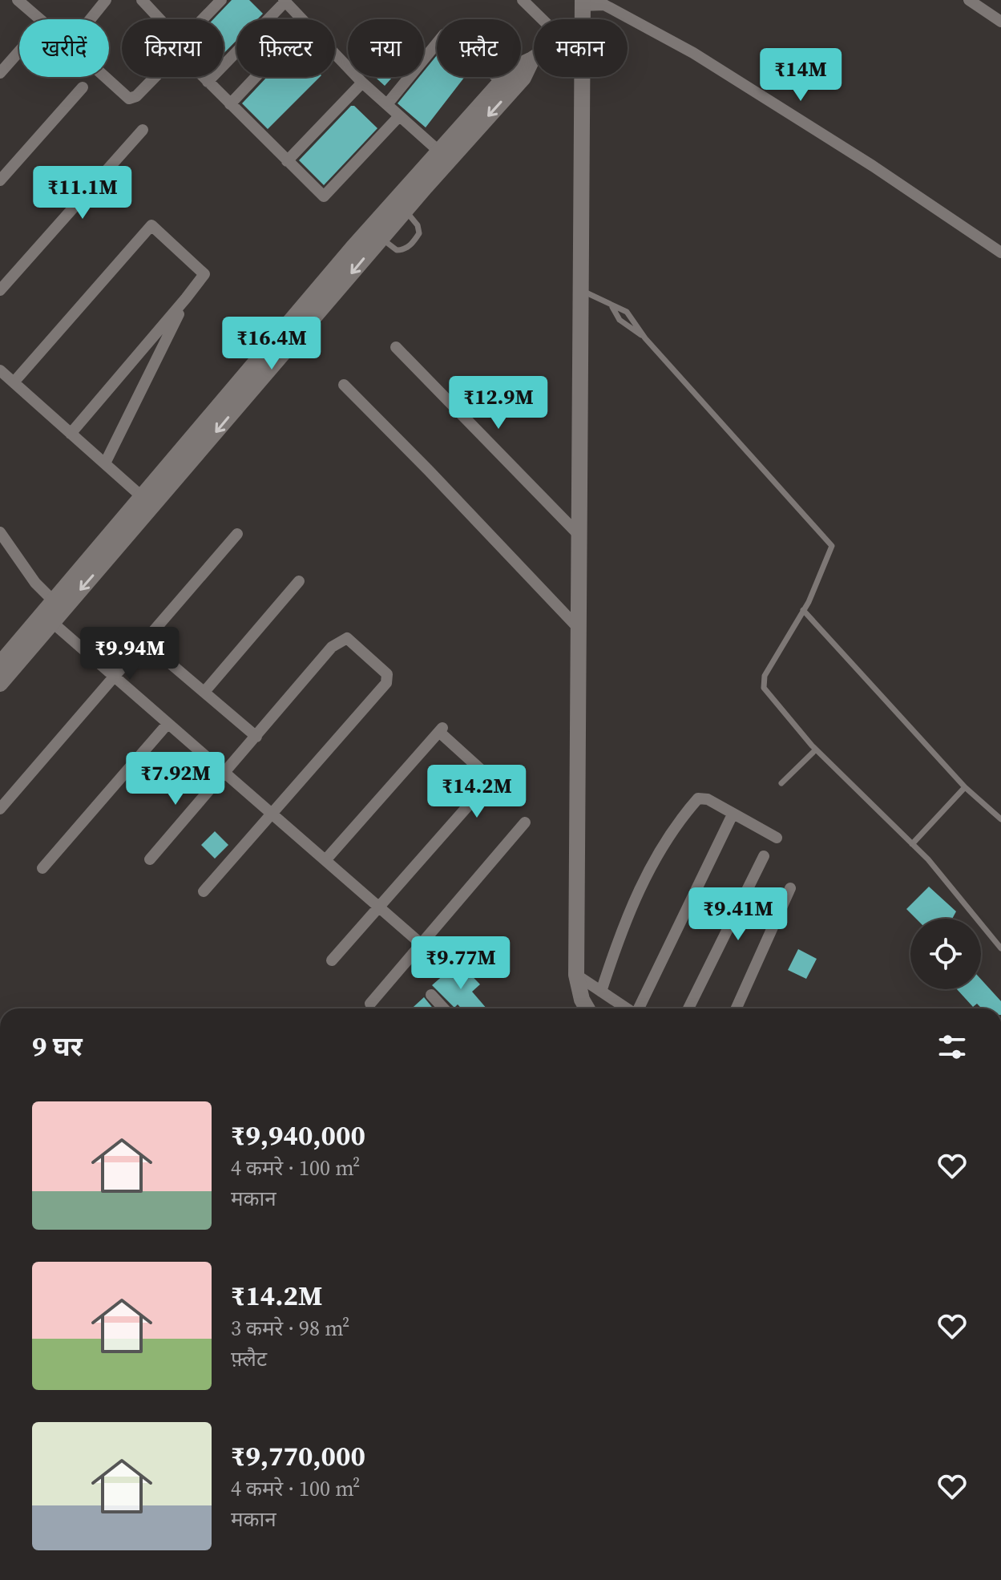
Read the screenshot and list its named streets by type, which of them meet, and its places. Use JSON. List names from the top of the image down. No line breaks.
{"page":{"chip":["खरीदें","किराया","फ़िल्टर","नया","फ़्लैट","मकान"],"price":["₹14M","₹11.1M","₹16.4M","₹12.9M","₹9.94M","₹7.92M","₹14.2M","₹9.41M","₹9.77M"],"heading":"9 घर","list":[{"name":"₹9,940,000","note":"4 कमरे · 100 m² · मकान"},{"name":"₹14.2M","note":"3 कमरे · 98 m² · फ़्लैट"},{"name":"₹9,770,000","note":"4 कमरे · 100 m² · मकान"}]}}
